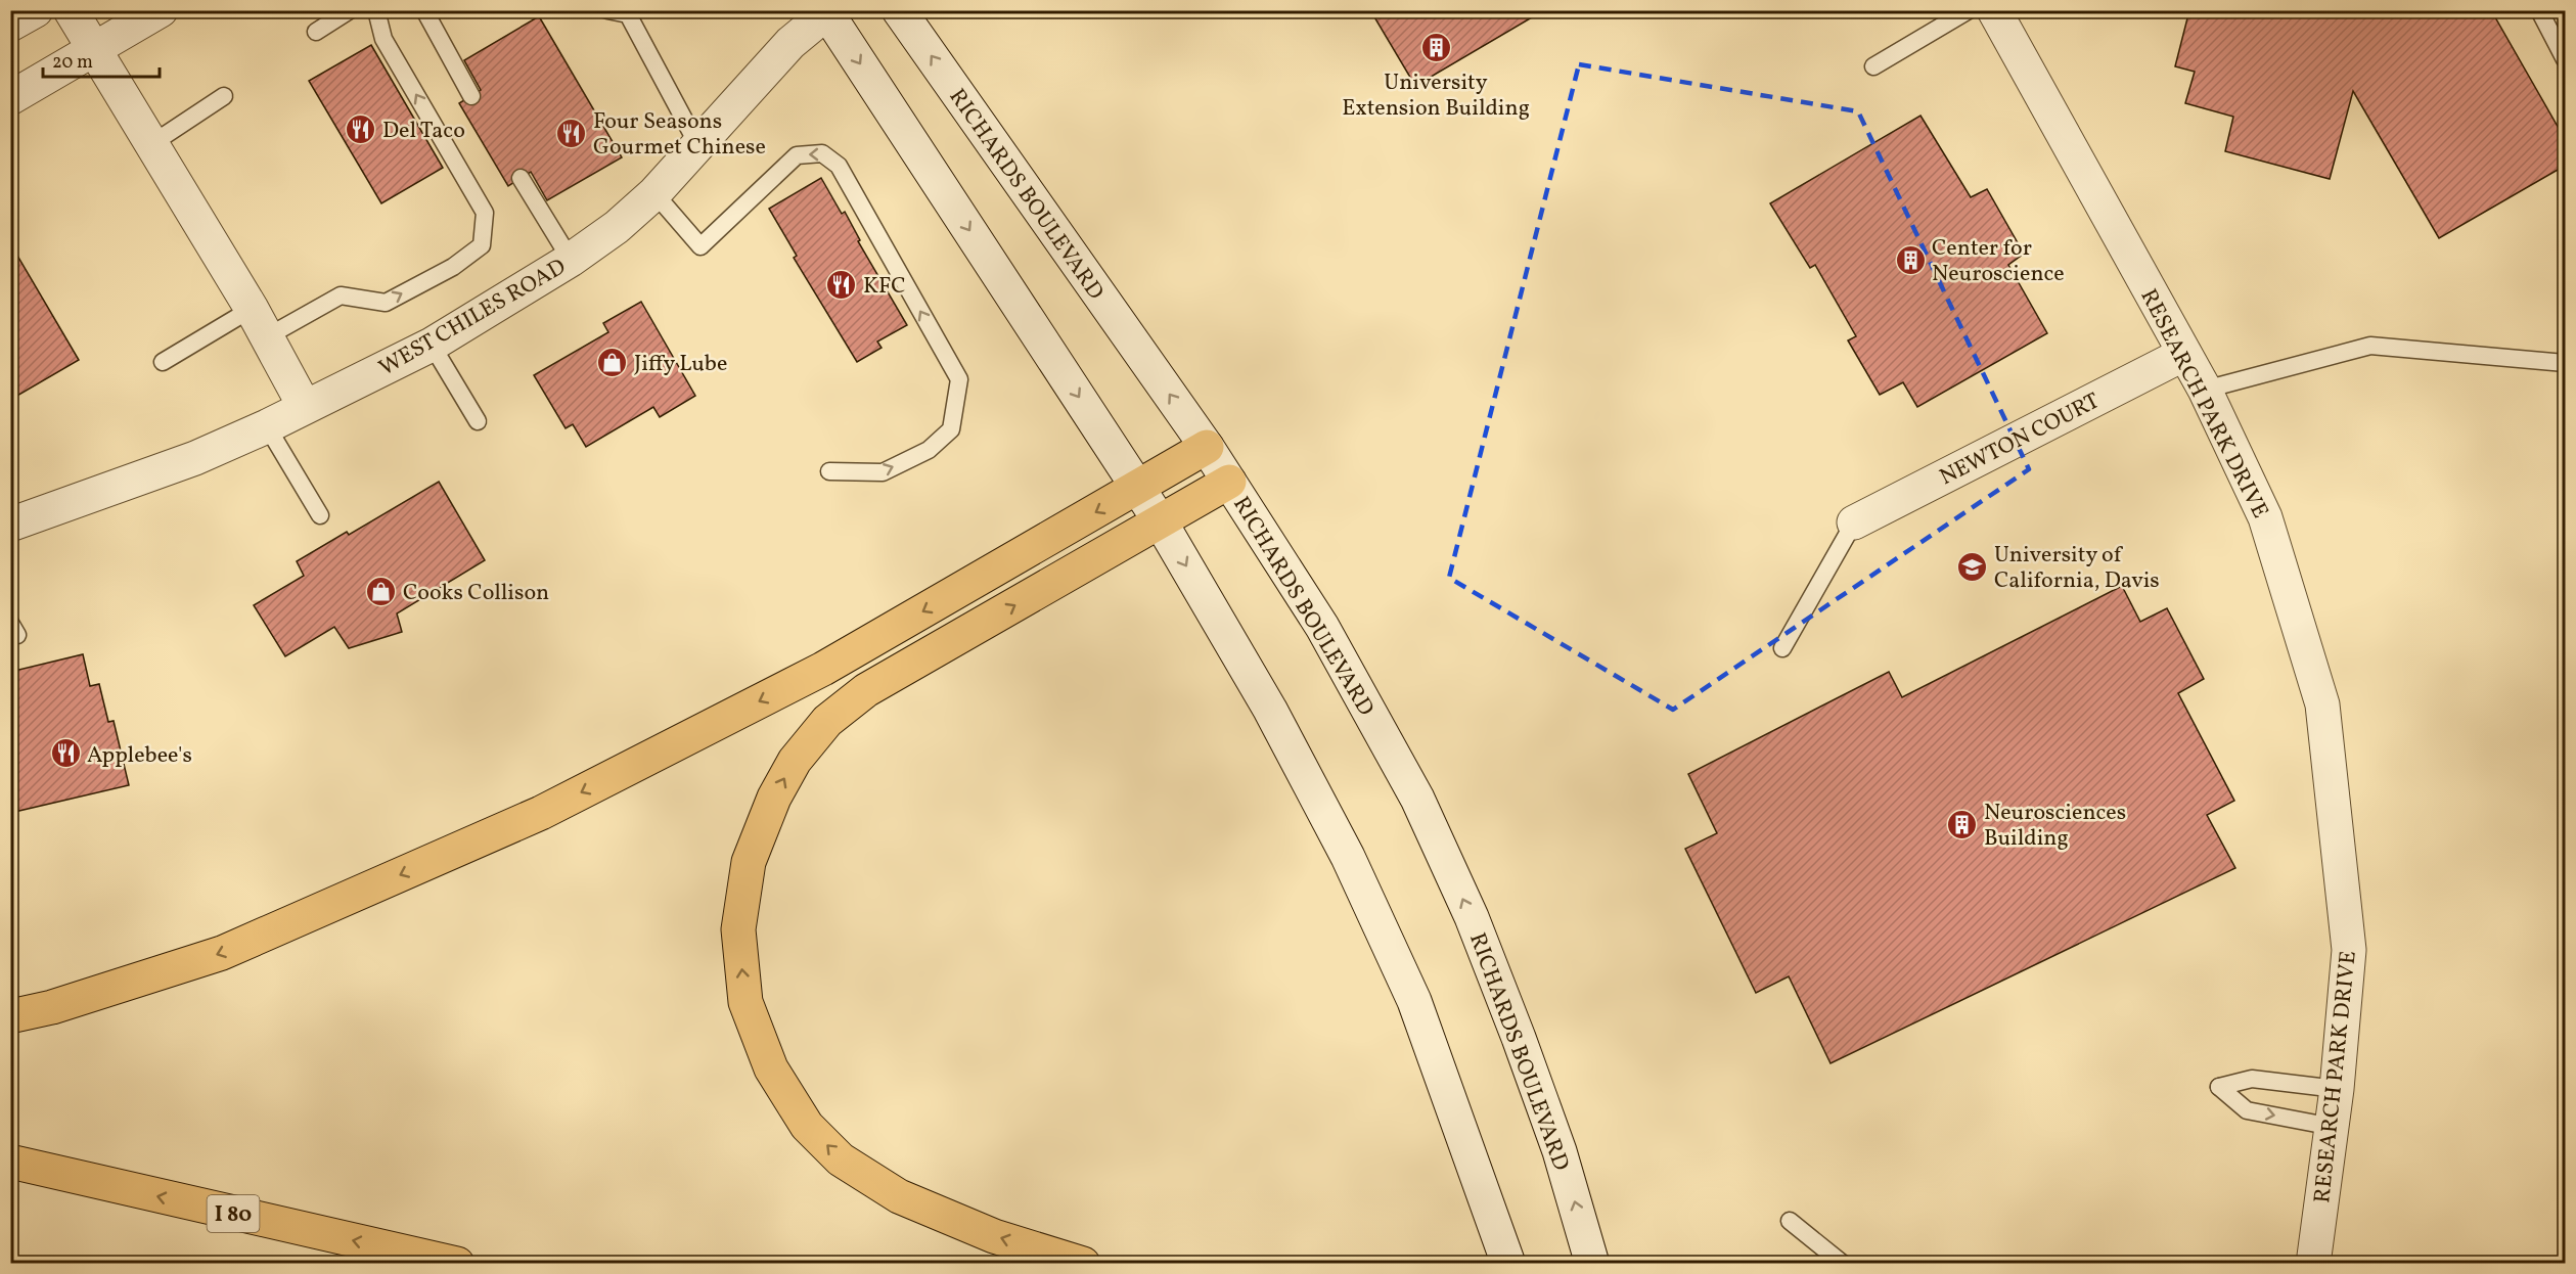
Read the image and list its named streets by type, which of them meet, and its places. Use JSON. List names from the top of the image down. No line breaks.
{"streets":{"highway":["I 80"],"street":["RICHARDS BOULEVARD","WEST CHILES ROAD","RESEARCH PARK DRIVE","NEWTON COURT"]},"crossings":[["RESEARCH PARK DRIVE","NEWTON COURT"]],"places":{"building":["University Extension Building","Center for Neuroscience","Neurosciences Building"],"restaurant":["Del Taco","Four Seasons Gourmet Chinese","KFC","Applebee's"],"shop":["Jiffy Lube","Cooks Collison"],"school or university":["University of California, Davis"]},"scale_bar":"20 m"}
